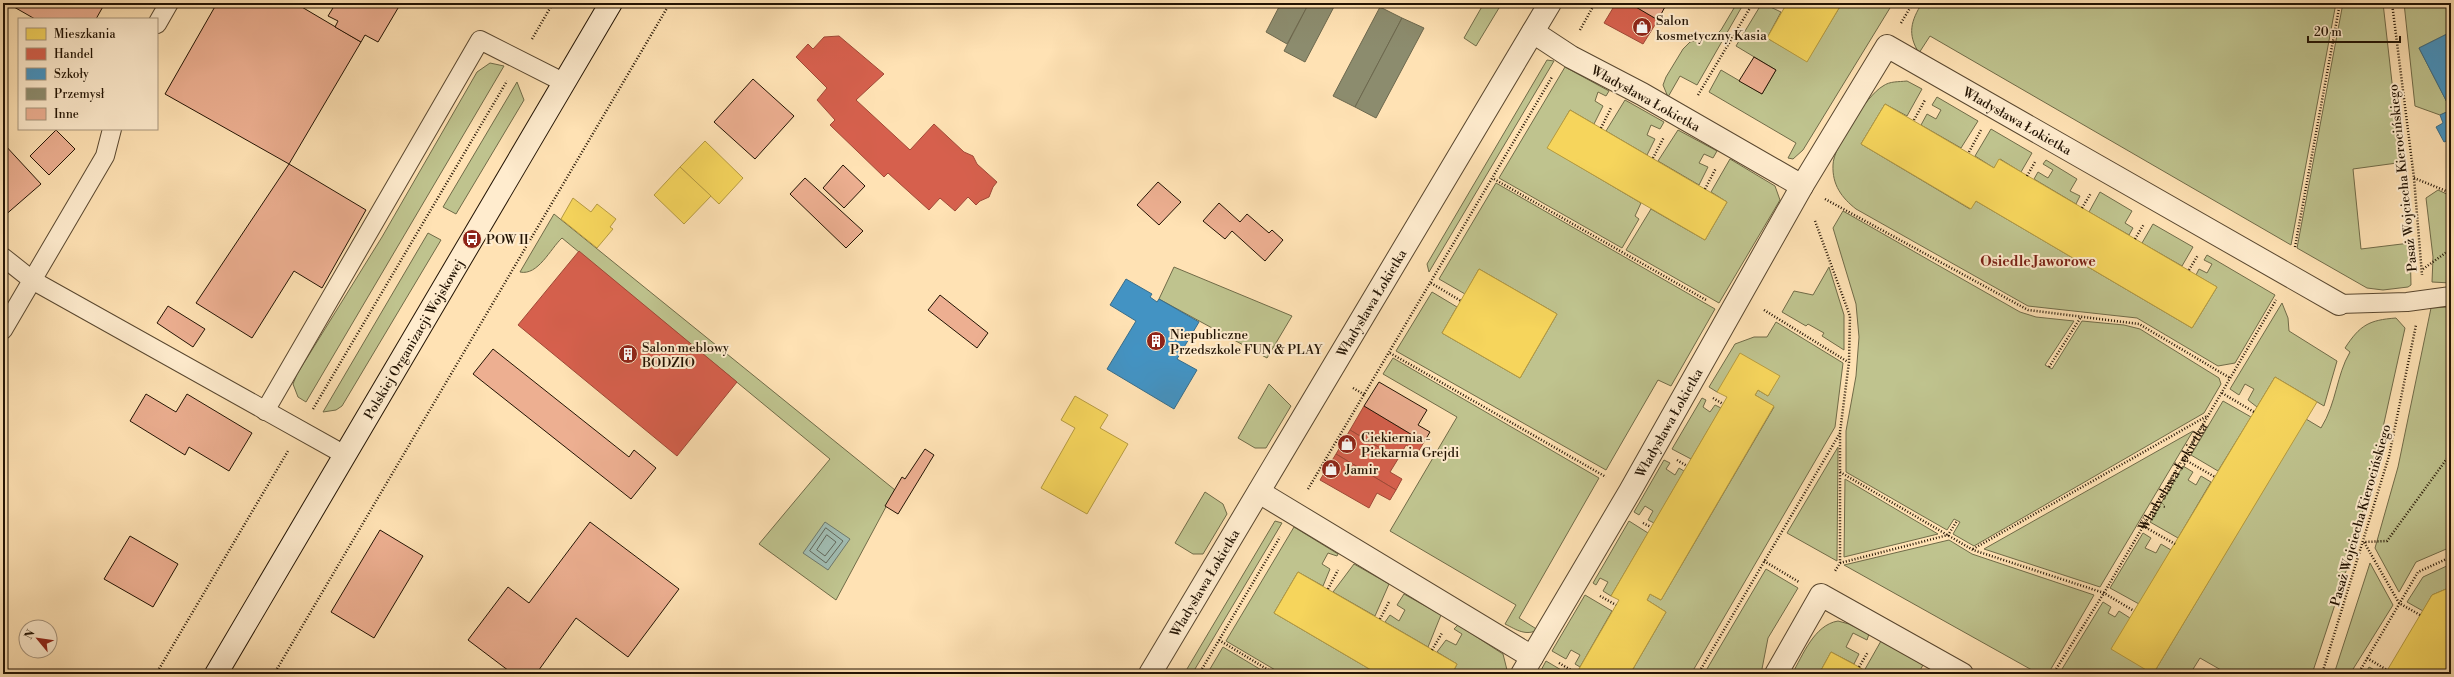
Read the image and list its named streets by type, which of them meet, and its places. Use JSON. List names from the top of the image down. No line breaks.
{"streets":{"street":["Władysława Łokietka","Polskiej Organizacji Wojskowej"],"path":["Pasaż Wojciecha Kierocińskiego"]},"districts":["Osiedle Jaworowe"],"places":{"shop":["Salon kosmetyczny Kasia","Ciekiernia - Piekarnia Grejdi","Jamir"],"bus stop":["POW II"],"building":["Niepubliczne Przedszkole FUN & PLAY","Salon meblowy BODZIO"]},"legend":["Mieszkania","Handel","Szkoły","Przemysł","Inne"],"scale_bar":"20 m","north":"top left"}
